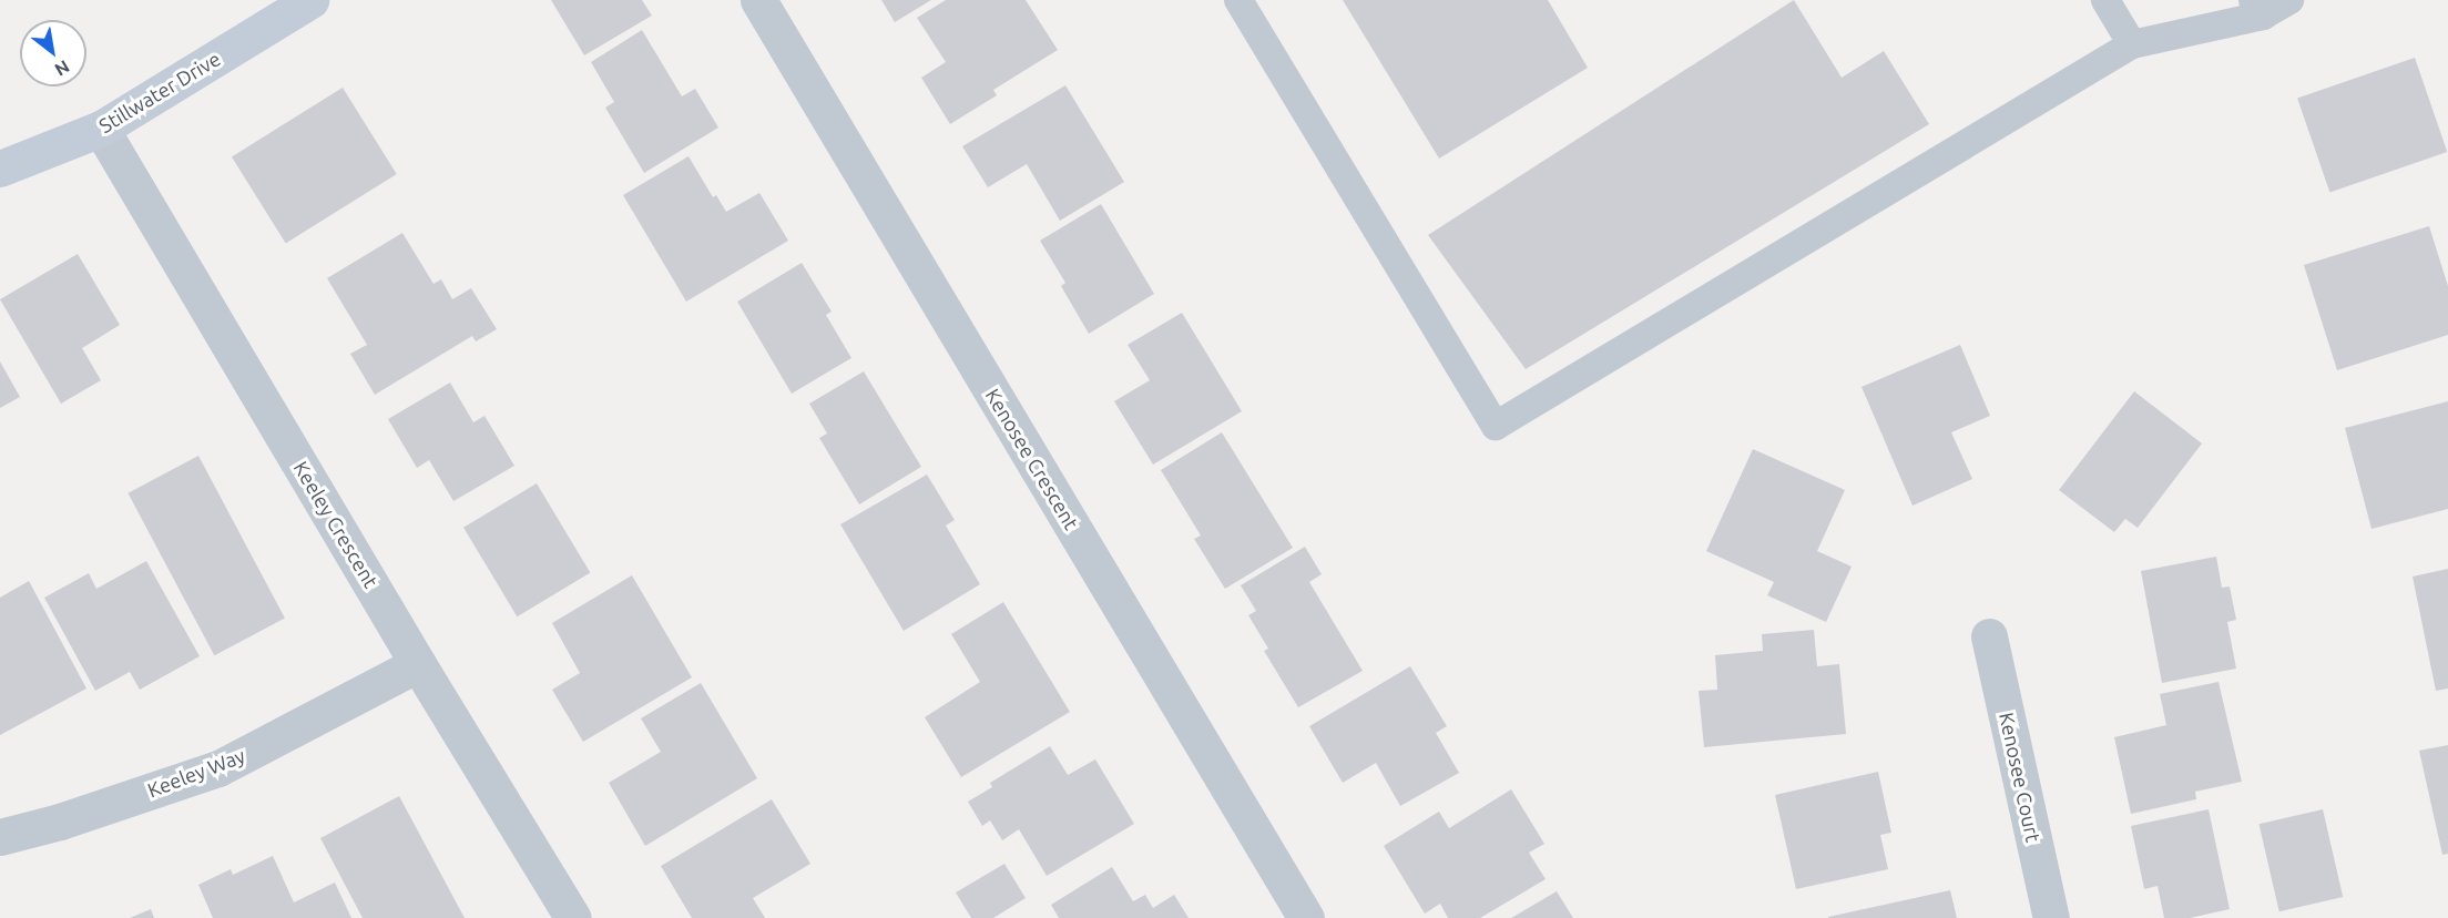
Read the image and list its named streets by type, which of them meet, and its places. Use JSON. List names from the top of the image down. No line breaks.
{"streets":{"street":["Stillwater Drive","Kenosee Crescent","Keeley Crescent","Keeley Way","Kenosee Court"]},"crossings":[["Stillwater Drive","Keeley Crescent"],["Keeley Crescent","Keeley Way"]],"north":"bottom right"}
